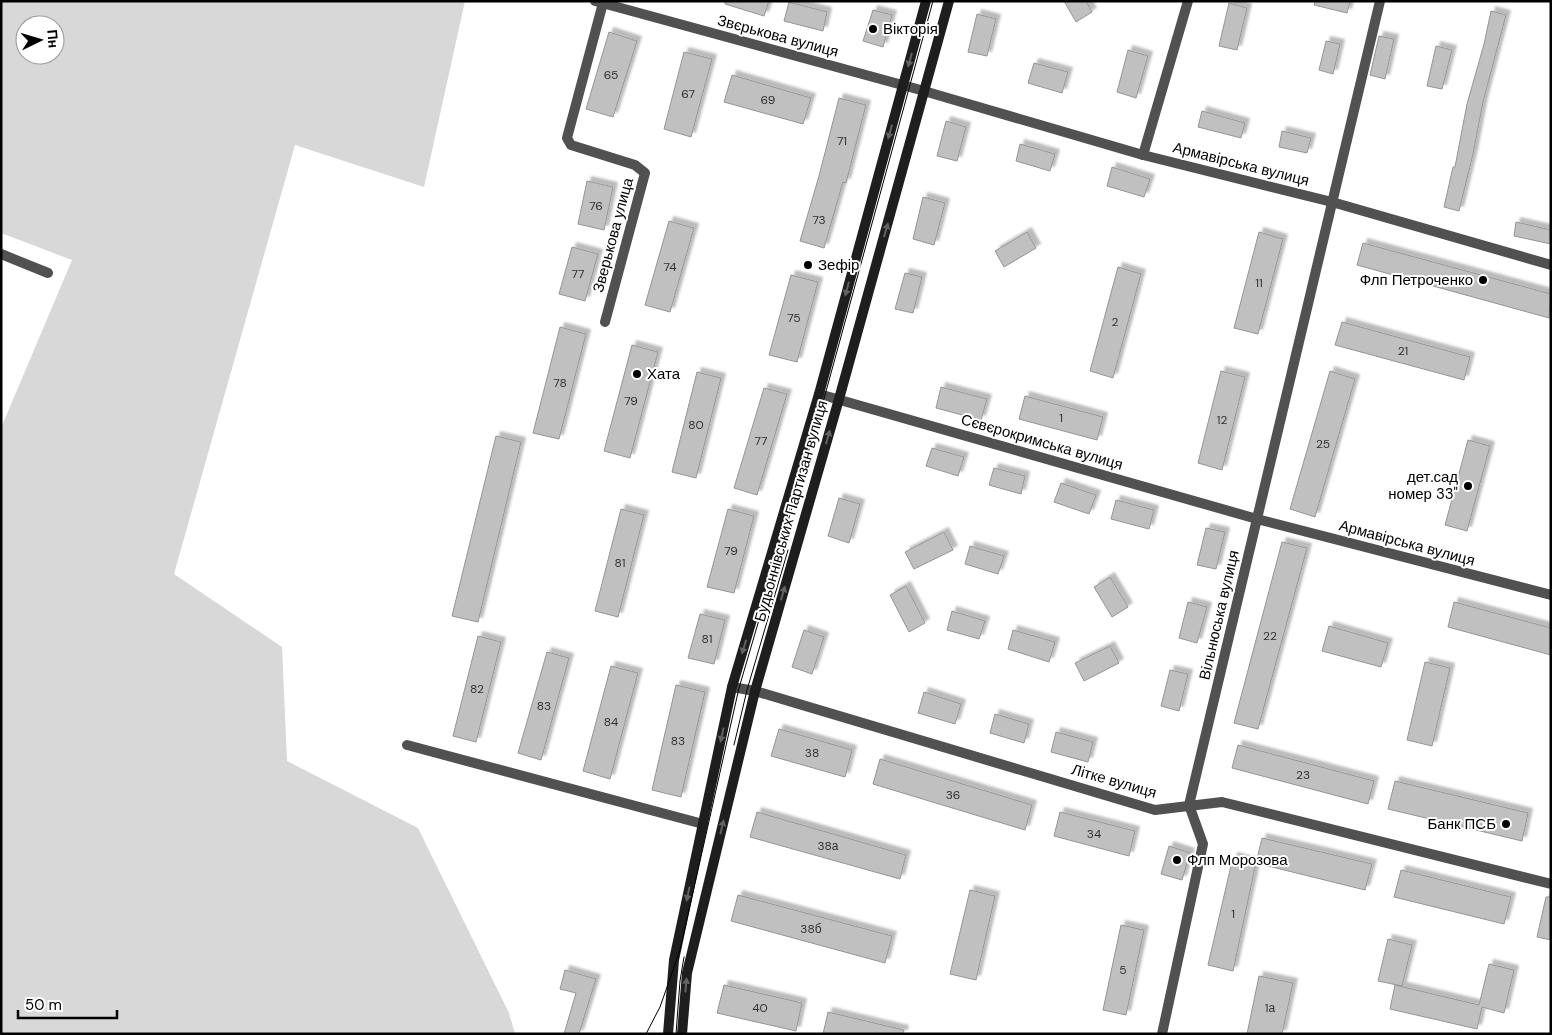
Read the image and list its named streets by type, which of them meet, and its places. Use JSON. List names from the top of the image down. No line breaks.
{"streets":{"main road":["Будьоннівських Партизан вулиця"],"street":["Звєрькова вулиця","Армавірська вулиця","Зверькова улица","Сєвєрокримська вулиця","Вільнюська вулиця","Літке вулиця"]},"crossings":[["Звєрькова вулиця","Армавірська вулиця"],["Звєрькова вулиця","Зверькова улица"],["Звєрькова вулиця","Будьоннівських Партизан вулиця"],["Армавірська вулиця","Сєвєрокримська вулиця"],["Армавірська вулиця","Будьоннівських Партизан вулиця"],["Армавірська вулиця","Вільнюська вулиця"],["Сєвєрокримська вулиця","Будьоннівських Партизан вулиця"],["Сєвєрокримська вулиця","Вільнюська вулиця"],["Будьоннівських Партизан вулиця","Літке вулиця"],["Вільнюська вулиця","Літке вулиця"]],"places":["Вікторія","Зефір","Флп Петроченко","Хата","дет.сад номер 33\"","Банк ПСБ","Флп Морозова"],"house_numbers":["65","67","69","71","76","73","74","77","11","75","2","21","78","79","1","12","80","77","25","79","81","22","81","82","83","84","83","38","23","36","34","38а","1","38б","5","40","1а"],"scale_bar":"50 m","north":"right"}
